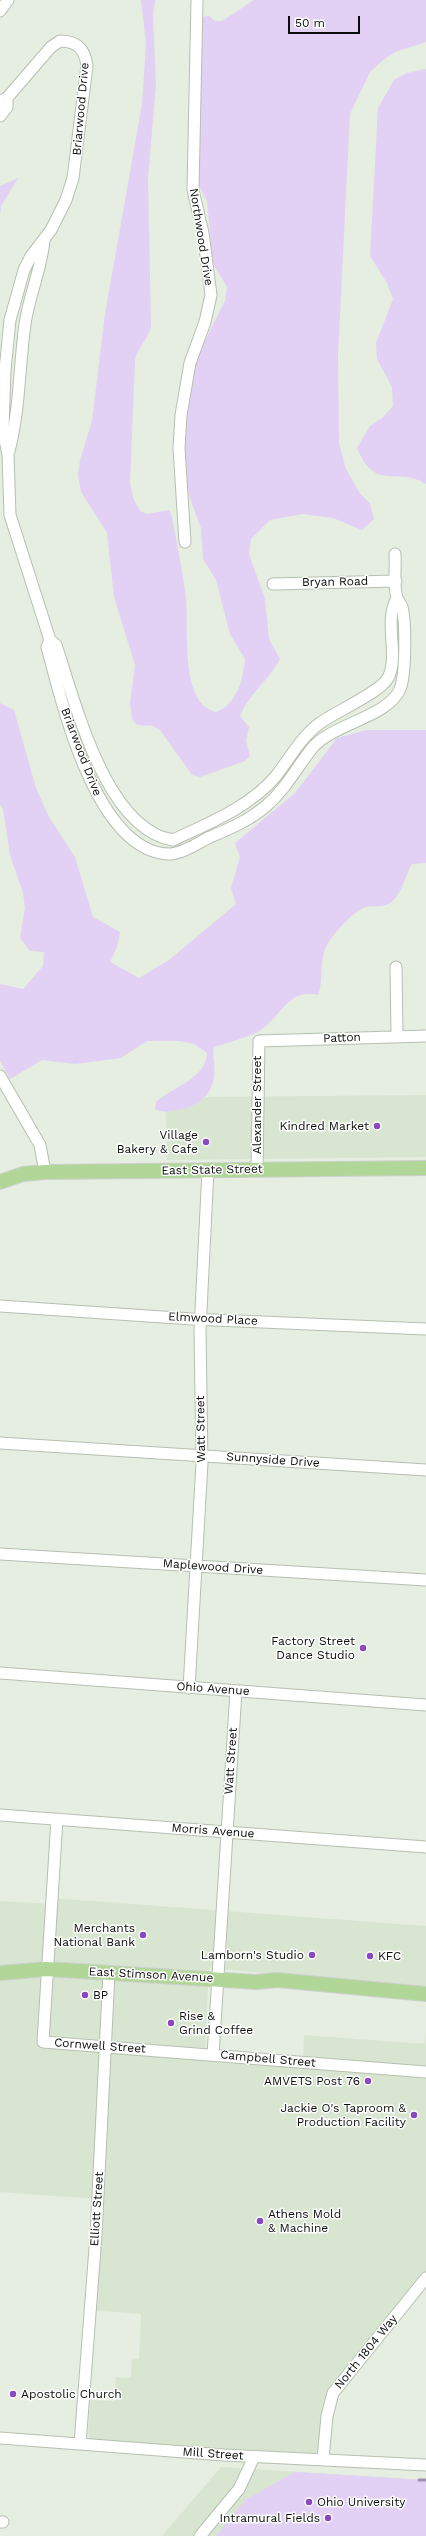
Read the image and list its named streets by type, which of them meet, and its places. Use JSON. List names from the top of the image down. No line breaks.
{"streets":{"main road":["East State Street","East Stimson Avenue"],"street":["Briarwood Drive","Northwood Drive","Bryan Road","Patton","Alexander Street","Elmwood Place","Watt Street","Sunnyside Drive","Maplewood Drive","Ohio Avenue","Morris Avenue","Cornwell Street","Campbell Street","Elliott Street","North 1804 Way","Mill Street"]},"crossings":[["Briarwood Drive","Bryan Road"],["Patton","Alexander Street"],["Alexander Street","East State Street"],["East State Street","Watt Street"],["Elmwood Place","Watt Street"],["Watt Street","Sunnyside Drive"],["Watt Street","Maplewood Drive"],["Watt Street","Ohio Avenue"],["Watt Street","Morris Avenue"],["Watt Street","Campbell Street"],["Morris Avenue","Cornwell Street"],["Morris Avenue","Campbell Street"],["East Stimson Avenue","Cornwell Street"],["East Stimson Avenue","Campbell Street"],["East Stimson Avenue","Elliott Street"],["Cornwell Street","Campbell Street"],["Cornwell Street","Elliott Street"],["Elliott Street","Mill Street"],["North 1804 Way","Mill Street"]],"places":["Kindred Market","Village Bakery & Cafe","Factory Street Dance Studio","Merchants National Bank","Lamborn's Studio","KFC","BP","Rise & Grind Coffee","AMVETS Post 76","Jackie O's Taproom & Production Facility","Athens Mold & Machine","Apostolic Church","Ohio University","Intramural Fields"],"scale_bar":"50 m"}
